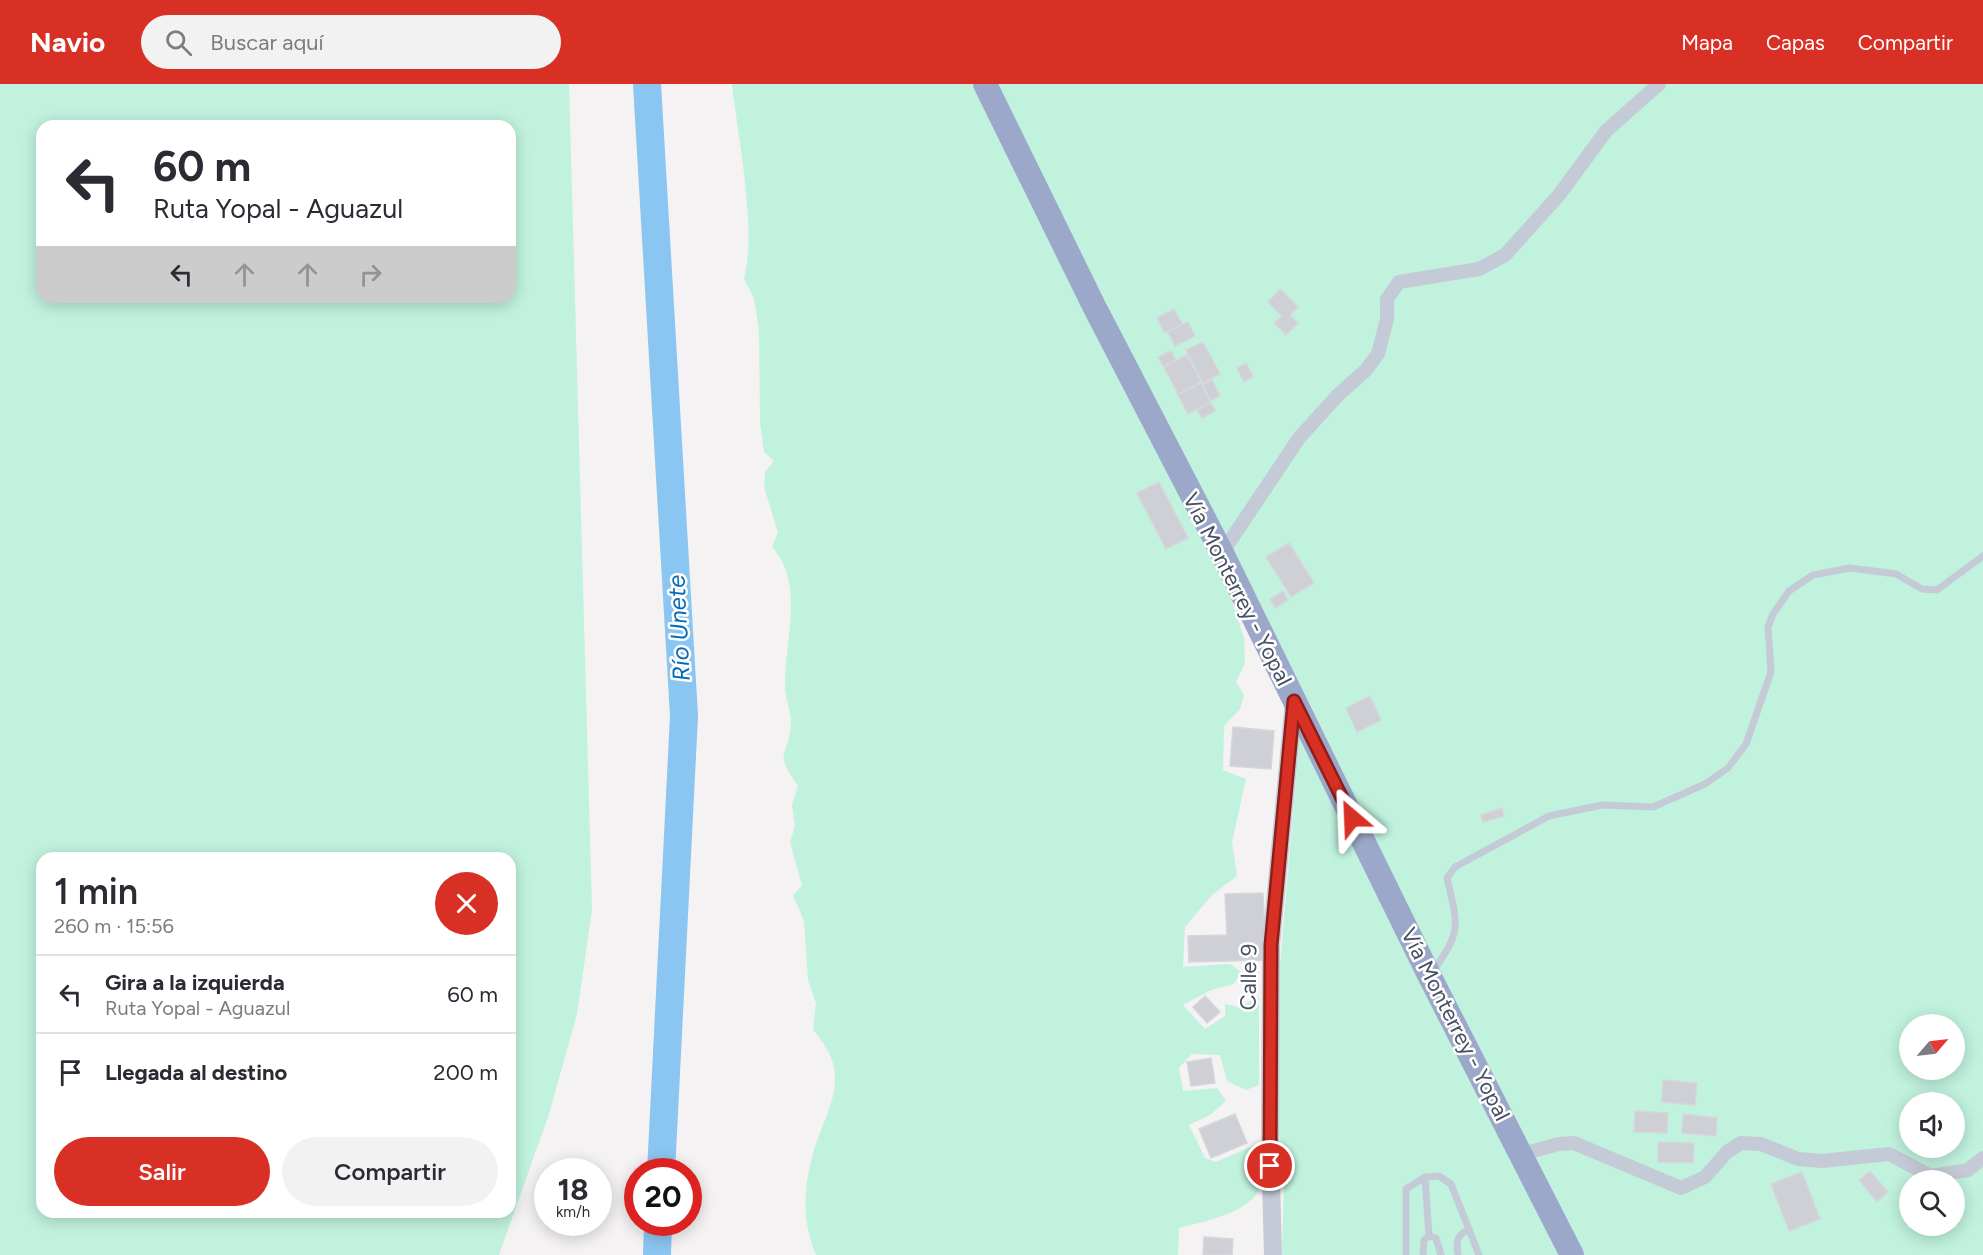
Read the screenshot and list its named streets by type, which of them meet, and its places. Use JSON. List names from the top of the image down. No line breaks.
{"streets":{"highway":["Vía Monterrey - Yopal"]},"water":["Río Unete"],"north":"top right","page":{"header":"Navio","search":"Buscar aquí","nav":["Mapa","Capas","Compartir"],"turn":["60 m","Ruta Yopal - Aguazul"],"heading":["1 min","260 m · 15:56"],"list":[{"name":"Gira a la izquierda","note":"Ruta Yopal - Aguazul","value":"60 m"},{"name":"Llegada al destino","value":"200 m"}],"buttons":["Salir","Compartir"],"speed":"18 km/h","limit":"20"}}
